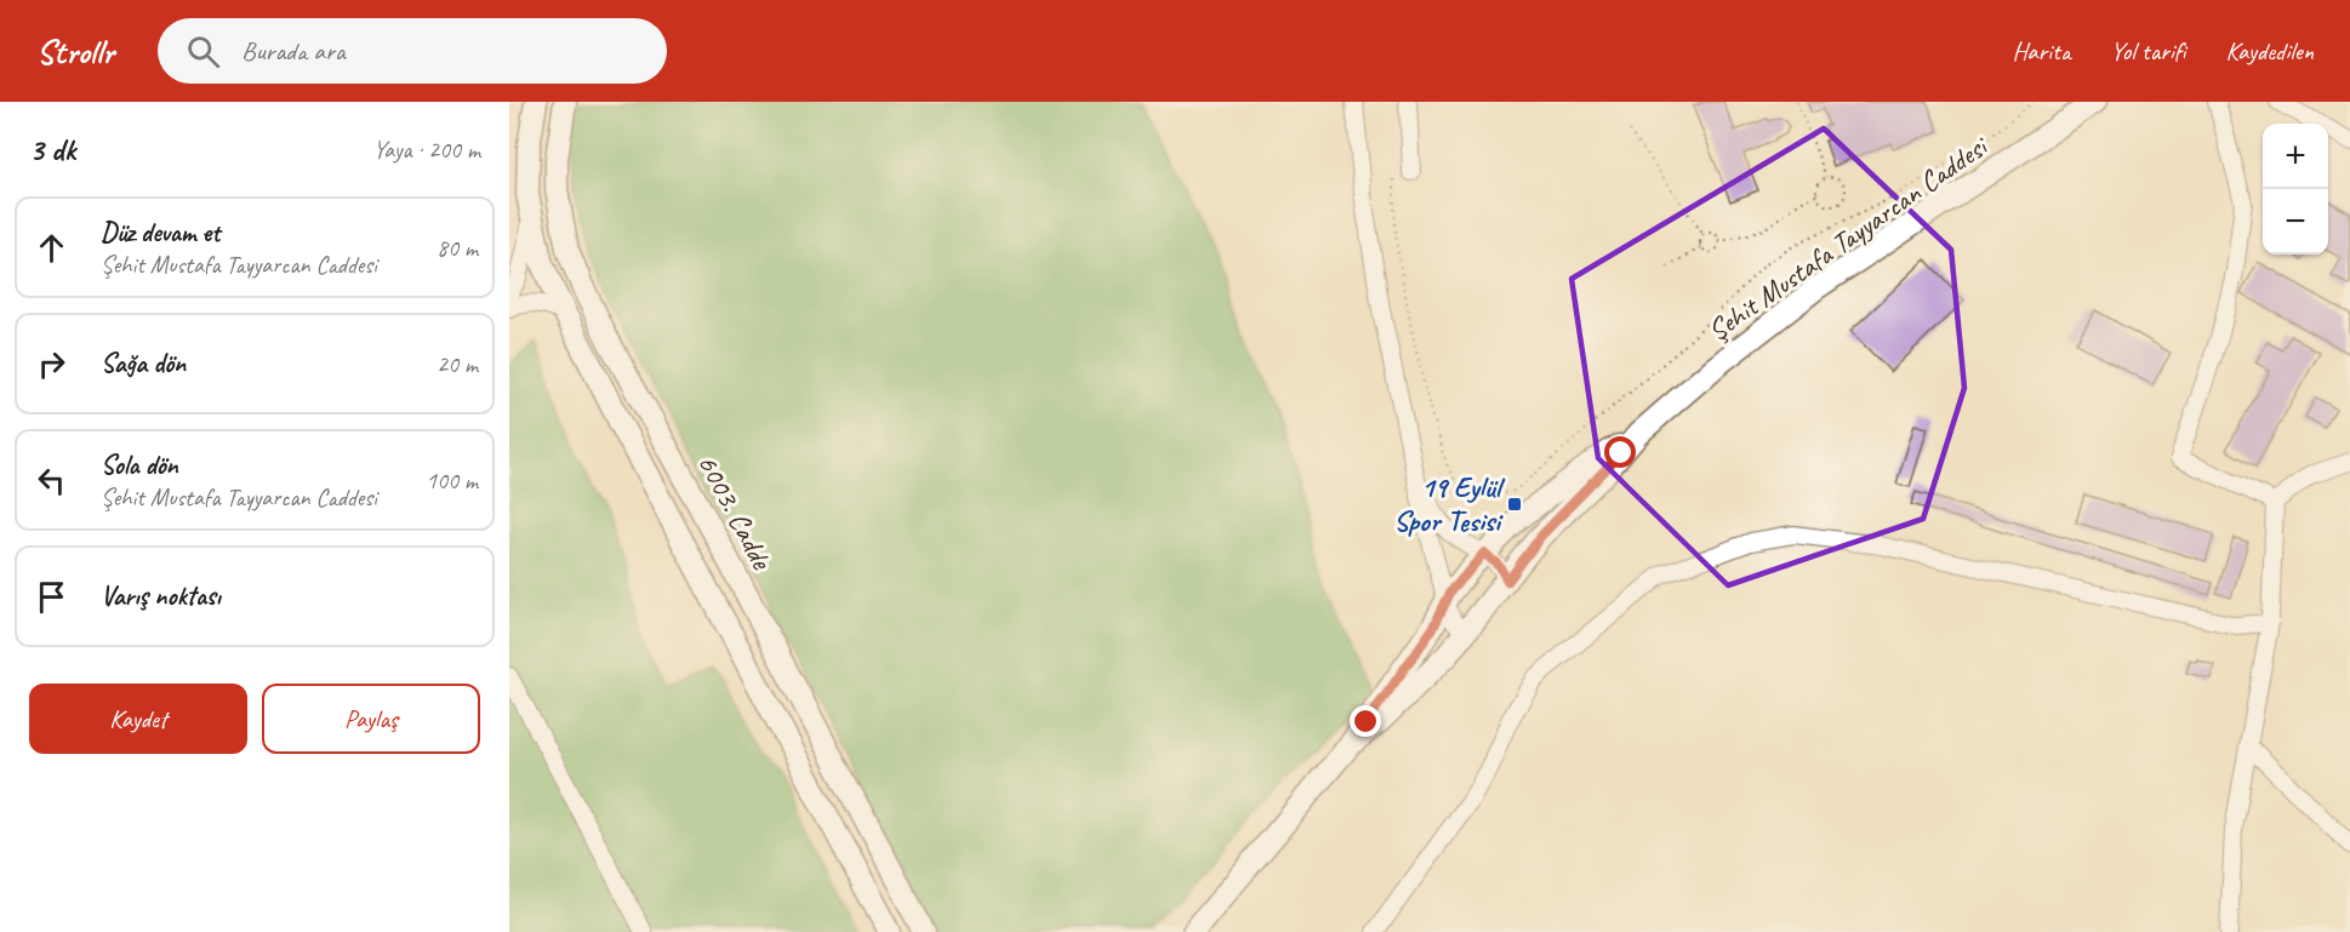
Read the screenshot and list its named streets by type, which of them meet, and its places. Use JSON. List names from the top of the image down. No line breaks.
{"streets":{"main road":["Şehit Mustafa Tayyarcan Caddesi","6003. Cadde"]},"places":{"transit":["19 Eylül Spor Tesisi"]},"page":{"header":"Strollr","search":"Burada ara","nav":["Harita","Yol tarifi","Kaydedilen"],"heading":["3 dk","Yaya · 200 m"],"map_buttons":["+","−"],"list":[["Düz devam et","Şehit Mustafa Tayyarcan Caddesi","80 m"],["Sağa dön","20 m"],["Sola dön","Şehit Mustafa Tayyarcan Caddesi","100 m"],"Varış noktası"],"buttons":["Kaydet","Paylaş"]}}
